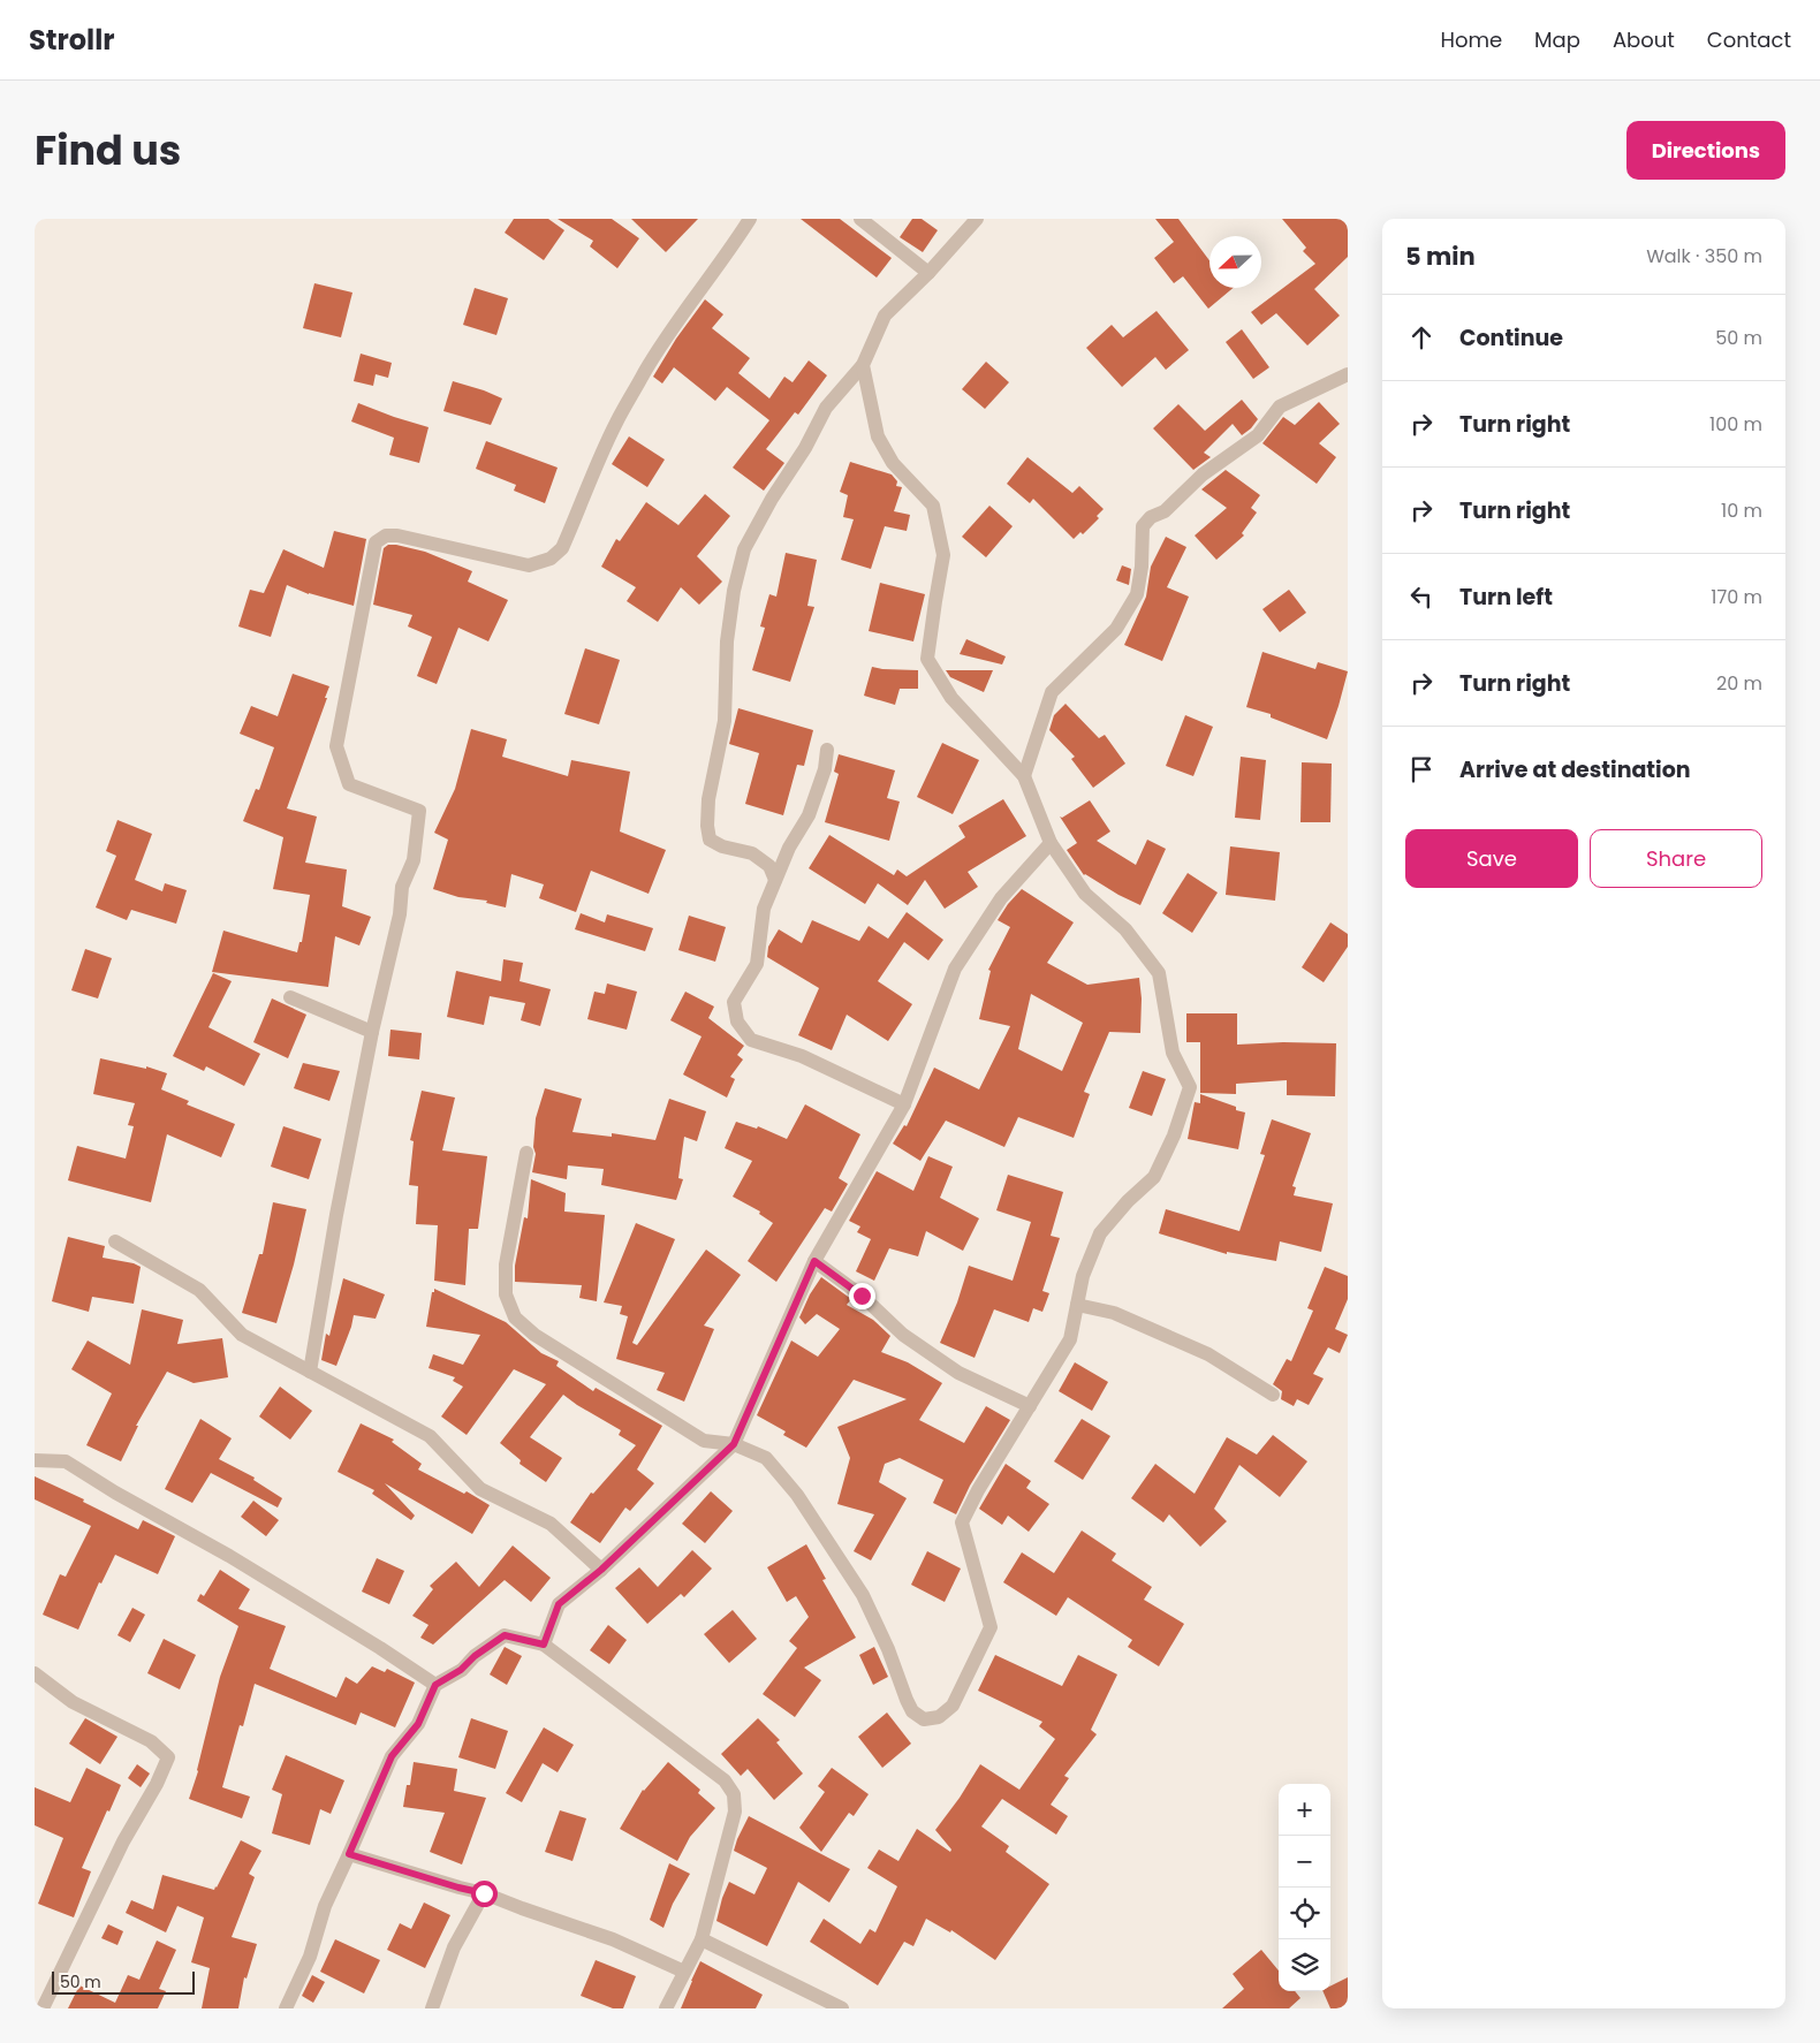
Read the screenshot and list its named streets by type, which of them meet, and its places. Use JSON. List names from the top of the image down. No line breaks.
{"scale_bar":"50 m","north":"left","page":{"header":"Strollr","nav":["Home","Map","About","Contact"],"title":"Find us","buttons":["Directions",["Save","Share"]],"heading":["5 min","Walk · 350 m"],"list":[["Continue","50 m"],["Turn right","100 m"],["Turn right","10 m"],["Turn left","170 m"],["Turn right","20 m"],"Arrive at destination"],"map_buttons":["+","−"],"scale":"50 m"}}
